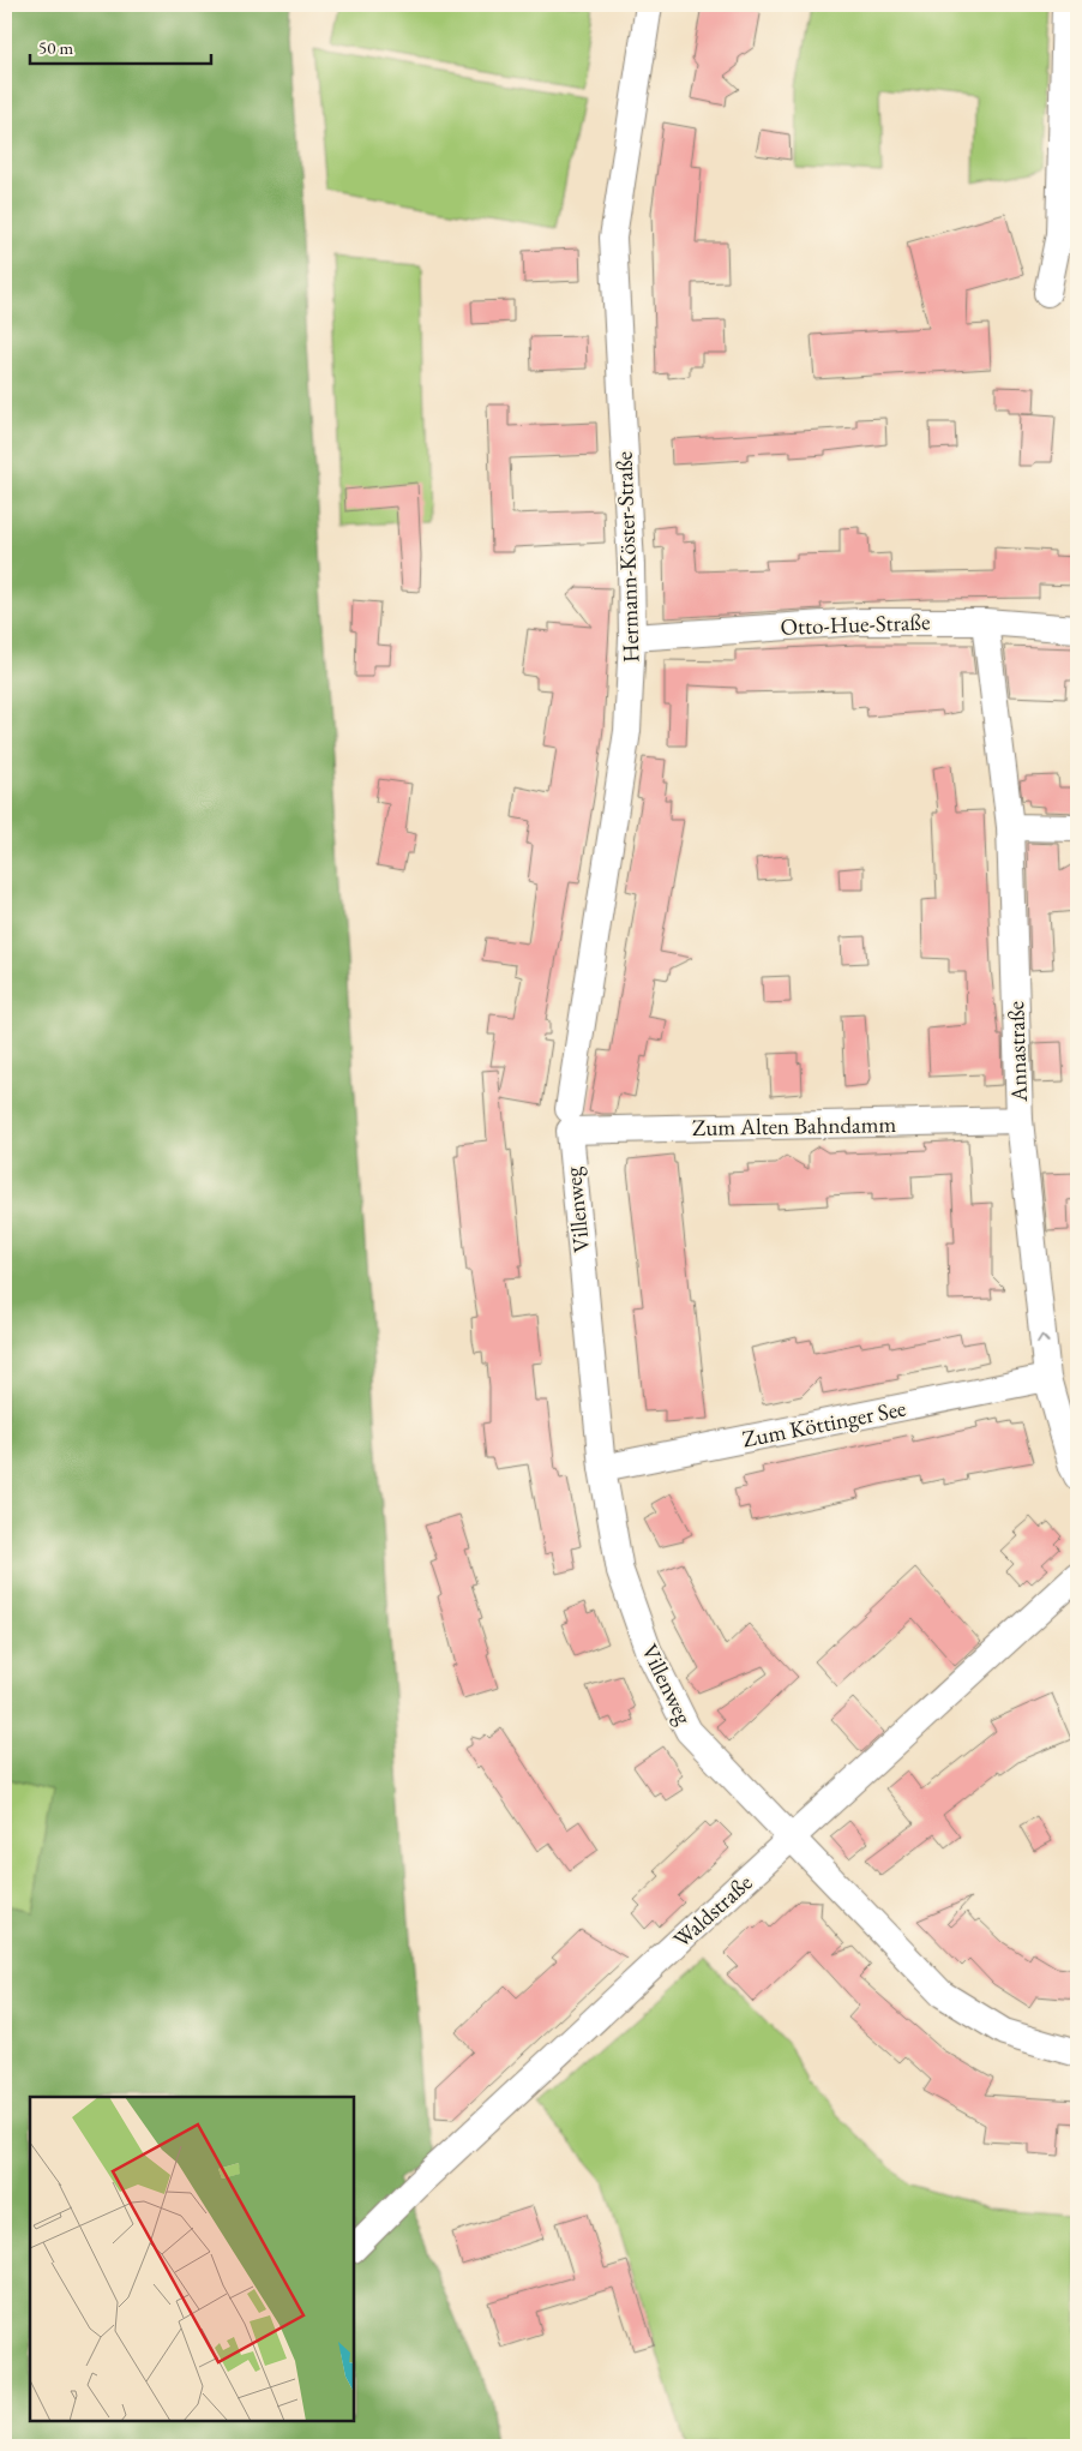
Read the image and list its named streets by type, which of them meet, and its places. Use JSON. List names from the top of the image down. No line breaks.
{"streets":{"street":["Hermann-Köster-Straße","Otto-Hue-Straße","Annastraße","Zum Alten Bahndamm","Villenweg","Zum Köttinger See","Waldstraße"]},"crossings":[["Hermann-Köster-Straße","Otto-Hue-Straße"],["Hermann-Köster-Straße","Zum Alten Bahndamm"],["Hermann-Köster-Straße","Villenweg"],["Otto-Hue-Straße","Annastraße"],["Annastraße","Zum Alten Bahndamm"],["Annastraße","Zum Köttinger See"],["Zum Alten Bahndamm","Villenweg"],["Villenweg","Zum Köttinger See"],["Villenweg","Waldstraße"]],"scale_bar":"50 m"}
